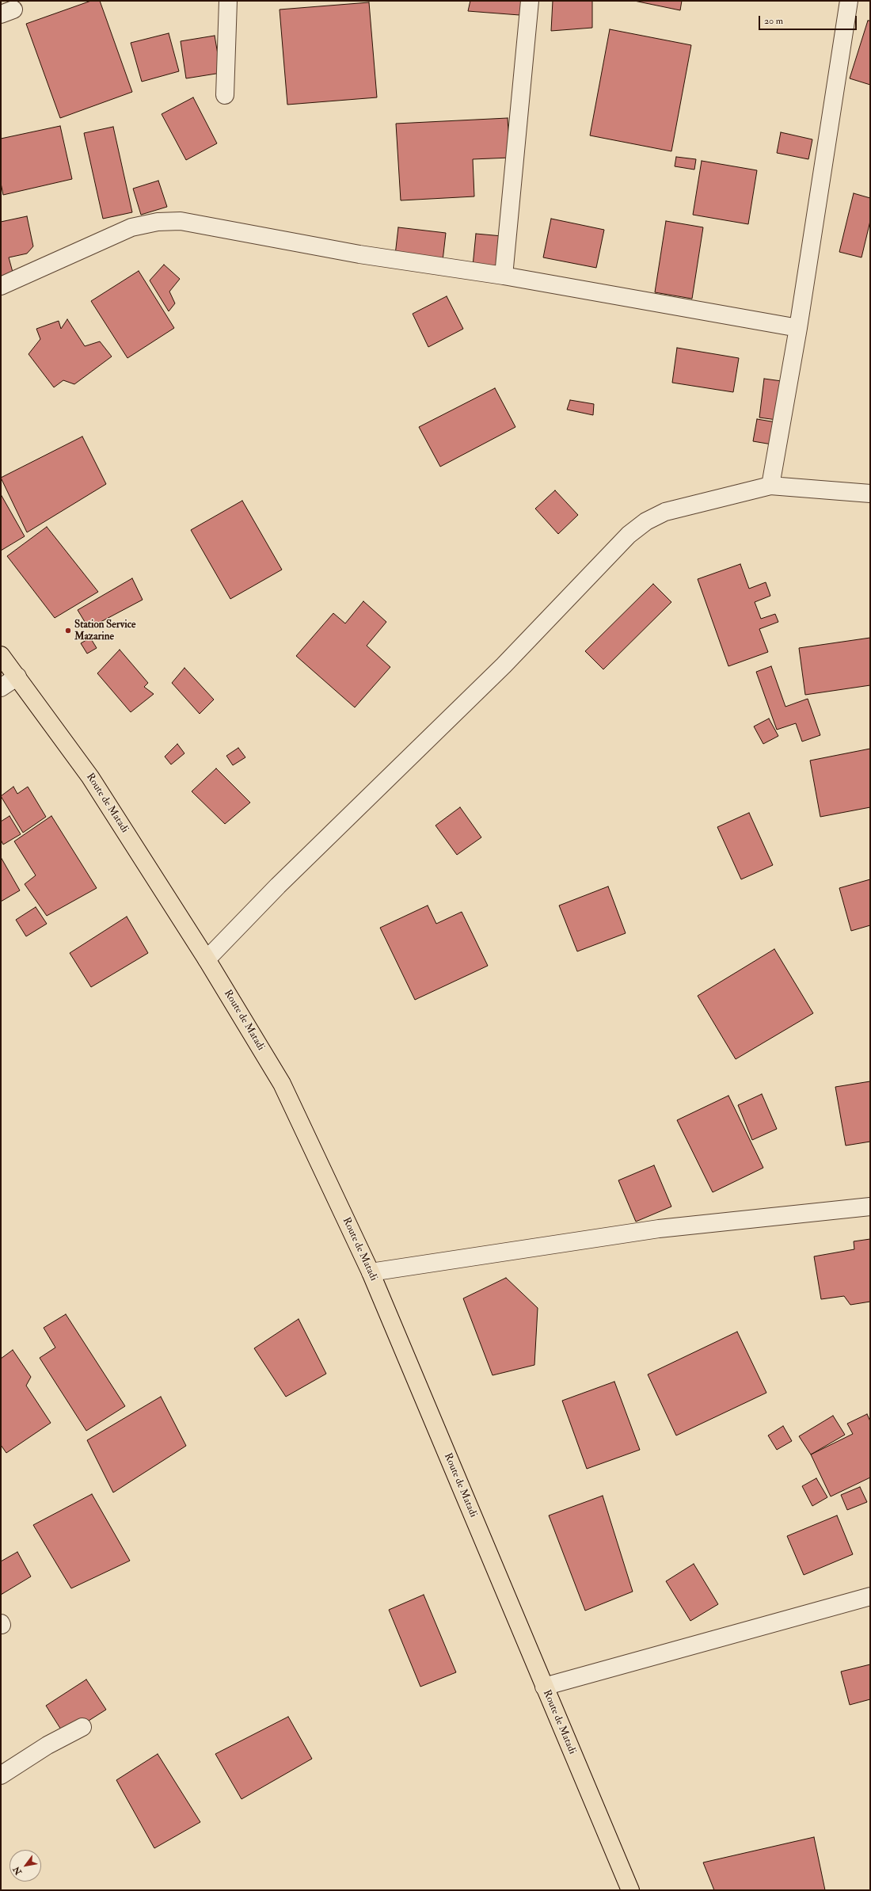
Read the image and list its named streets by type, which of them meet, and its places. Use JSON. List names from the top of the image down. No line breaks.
{"streets":{"highway":["Route de Matadi"]},"places":["Station Service Mazarine"],"scale_bar":"20 m","north":"bottom left"}
